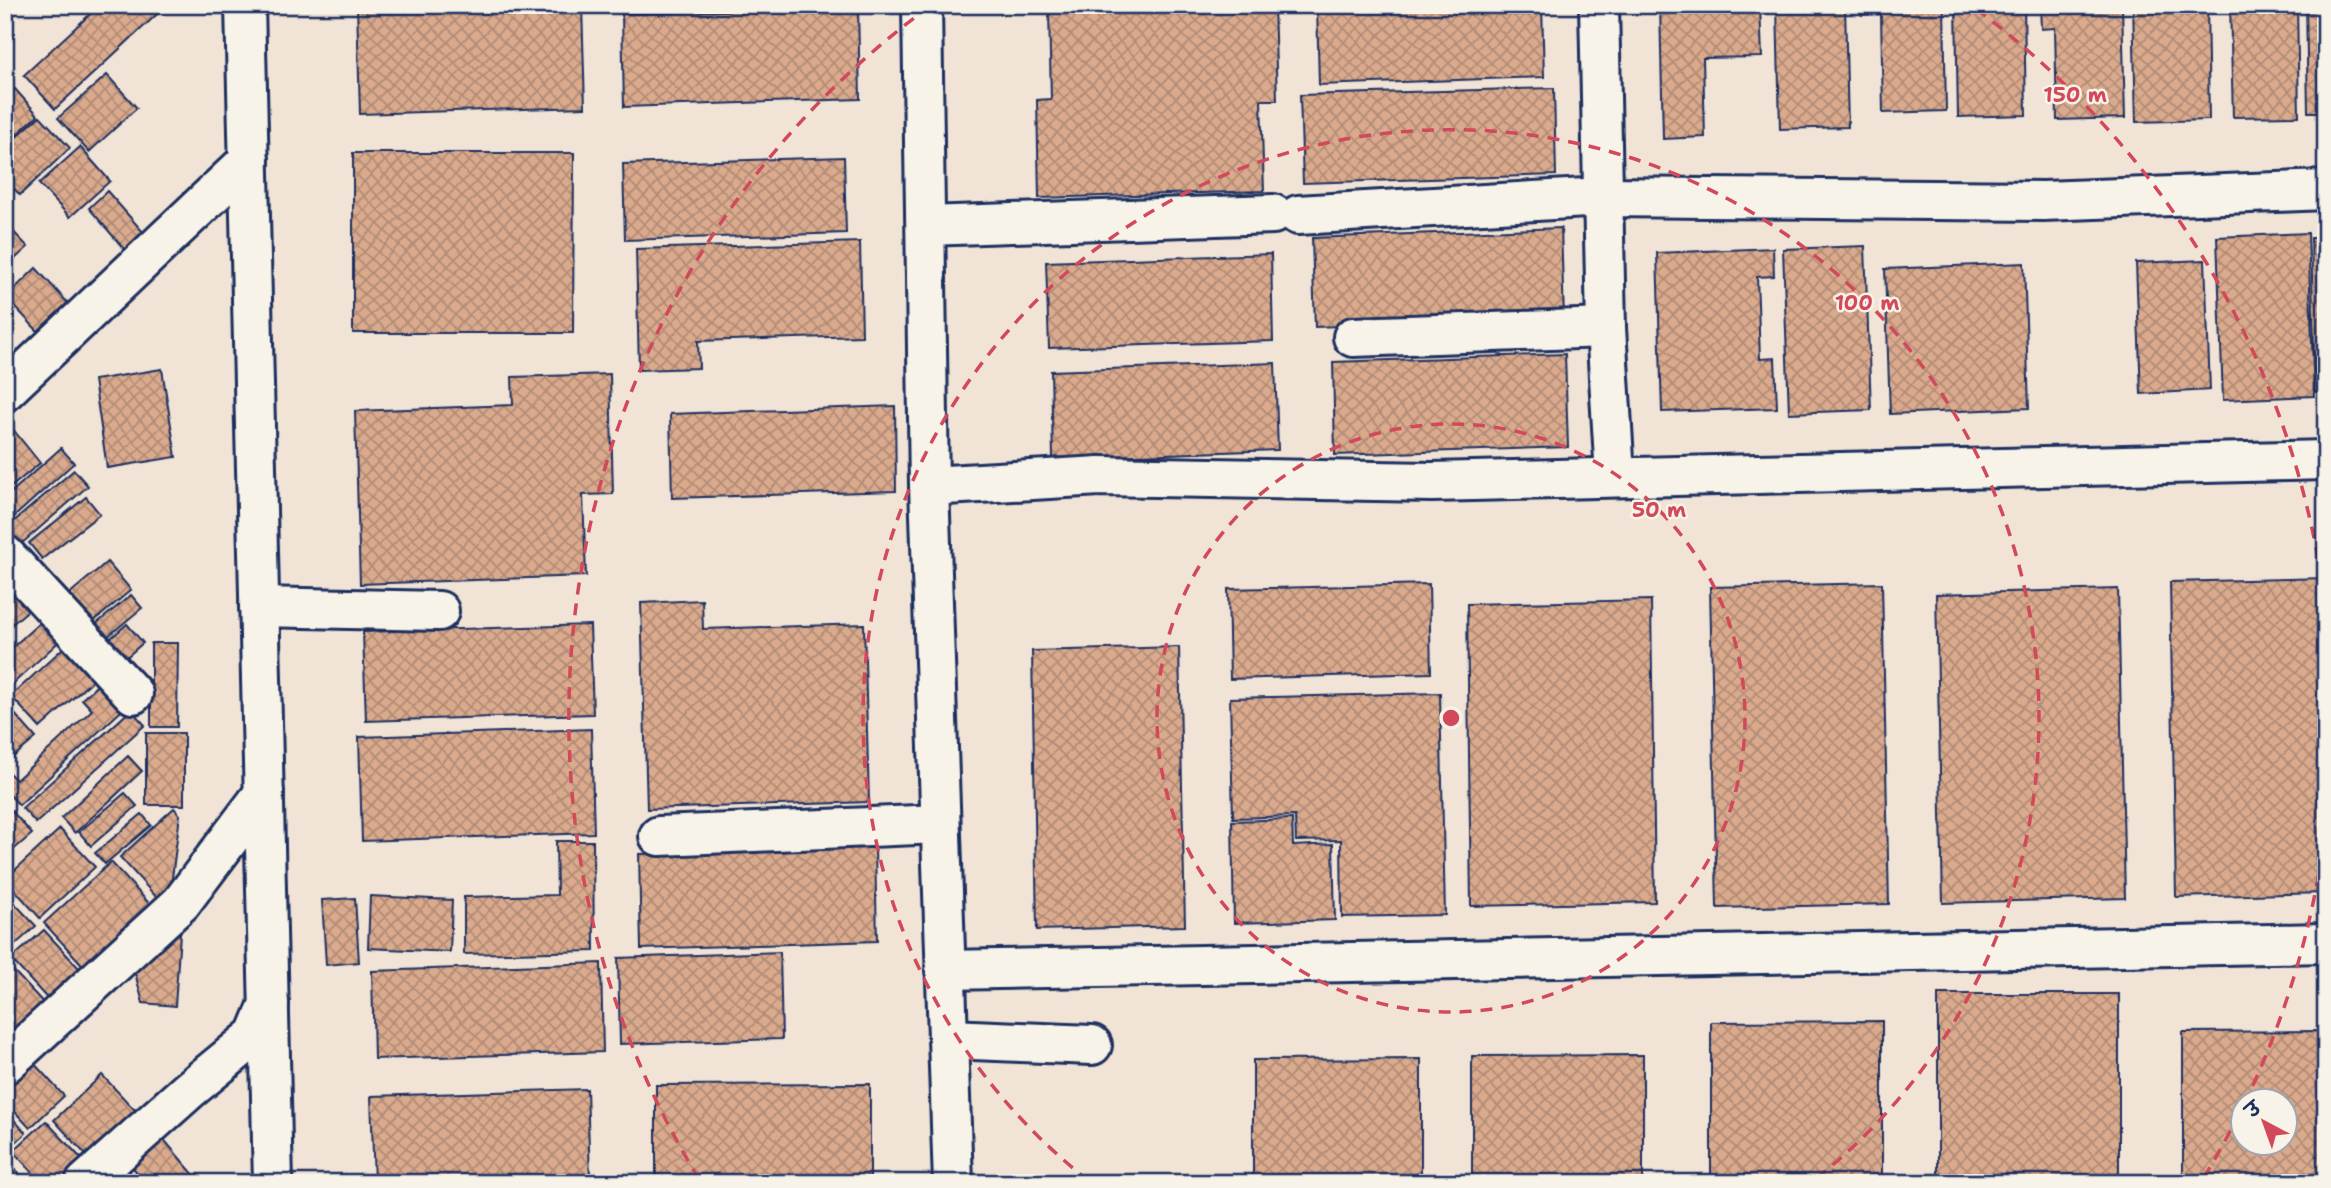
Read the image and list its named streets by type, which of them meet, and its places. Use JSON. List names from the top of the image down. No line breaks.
{"north":"top left","rings":["150 m","100 m","50 m"]}
